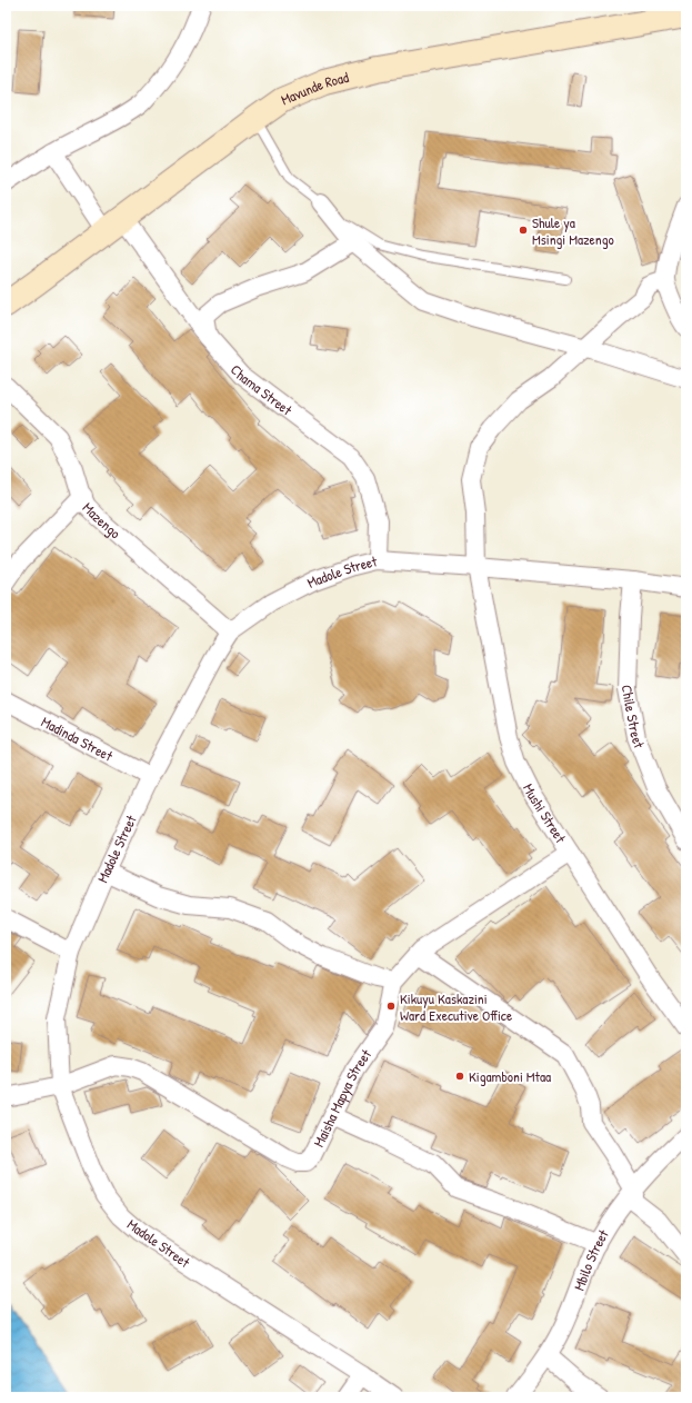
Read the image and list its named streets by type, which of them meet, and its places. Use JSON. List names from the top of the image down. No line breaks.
{"streets":{"street":["Mavunde Road","Chama Street","Mazengo","Madole Street","Chile Street","Madinda Street","Mushi Street","Maisha Mapya Street","Mbilo Street"]},"crossings":[["Mavunde Road","Chama Street"],["Chama Street","Madole Street"],["Mazengo","Madole Street"],["Madole Street","Chile Street"],["Madole Street","Madinda Street"],["Madole Street","Mushi Street"],["Madole Street","Maisha Mapya Street"]],"places":["Shule ya Msingi Mazengo","Kikuyu Kaskazini Ward Executive Office","Kigamboni Mtaa"]}
